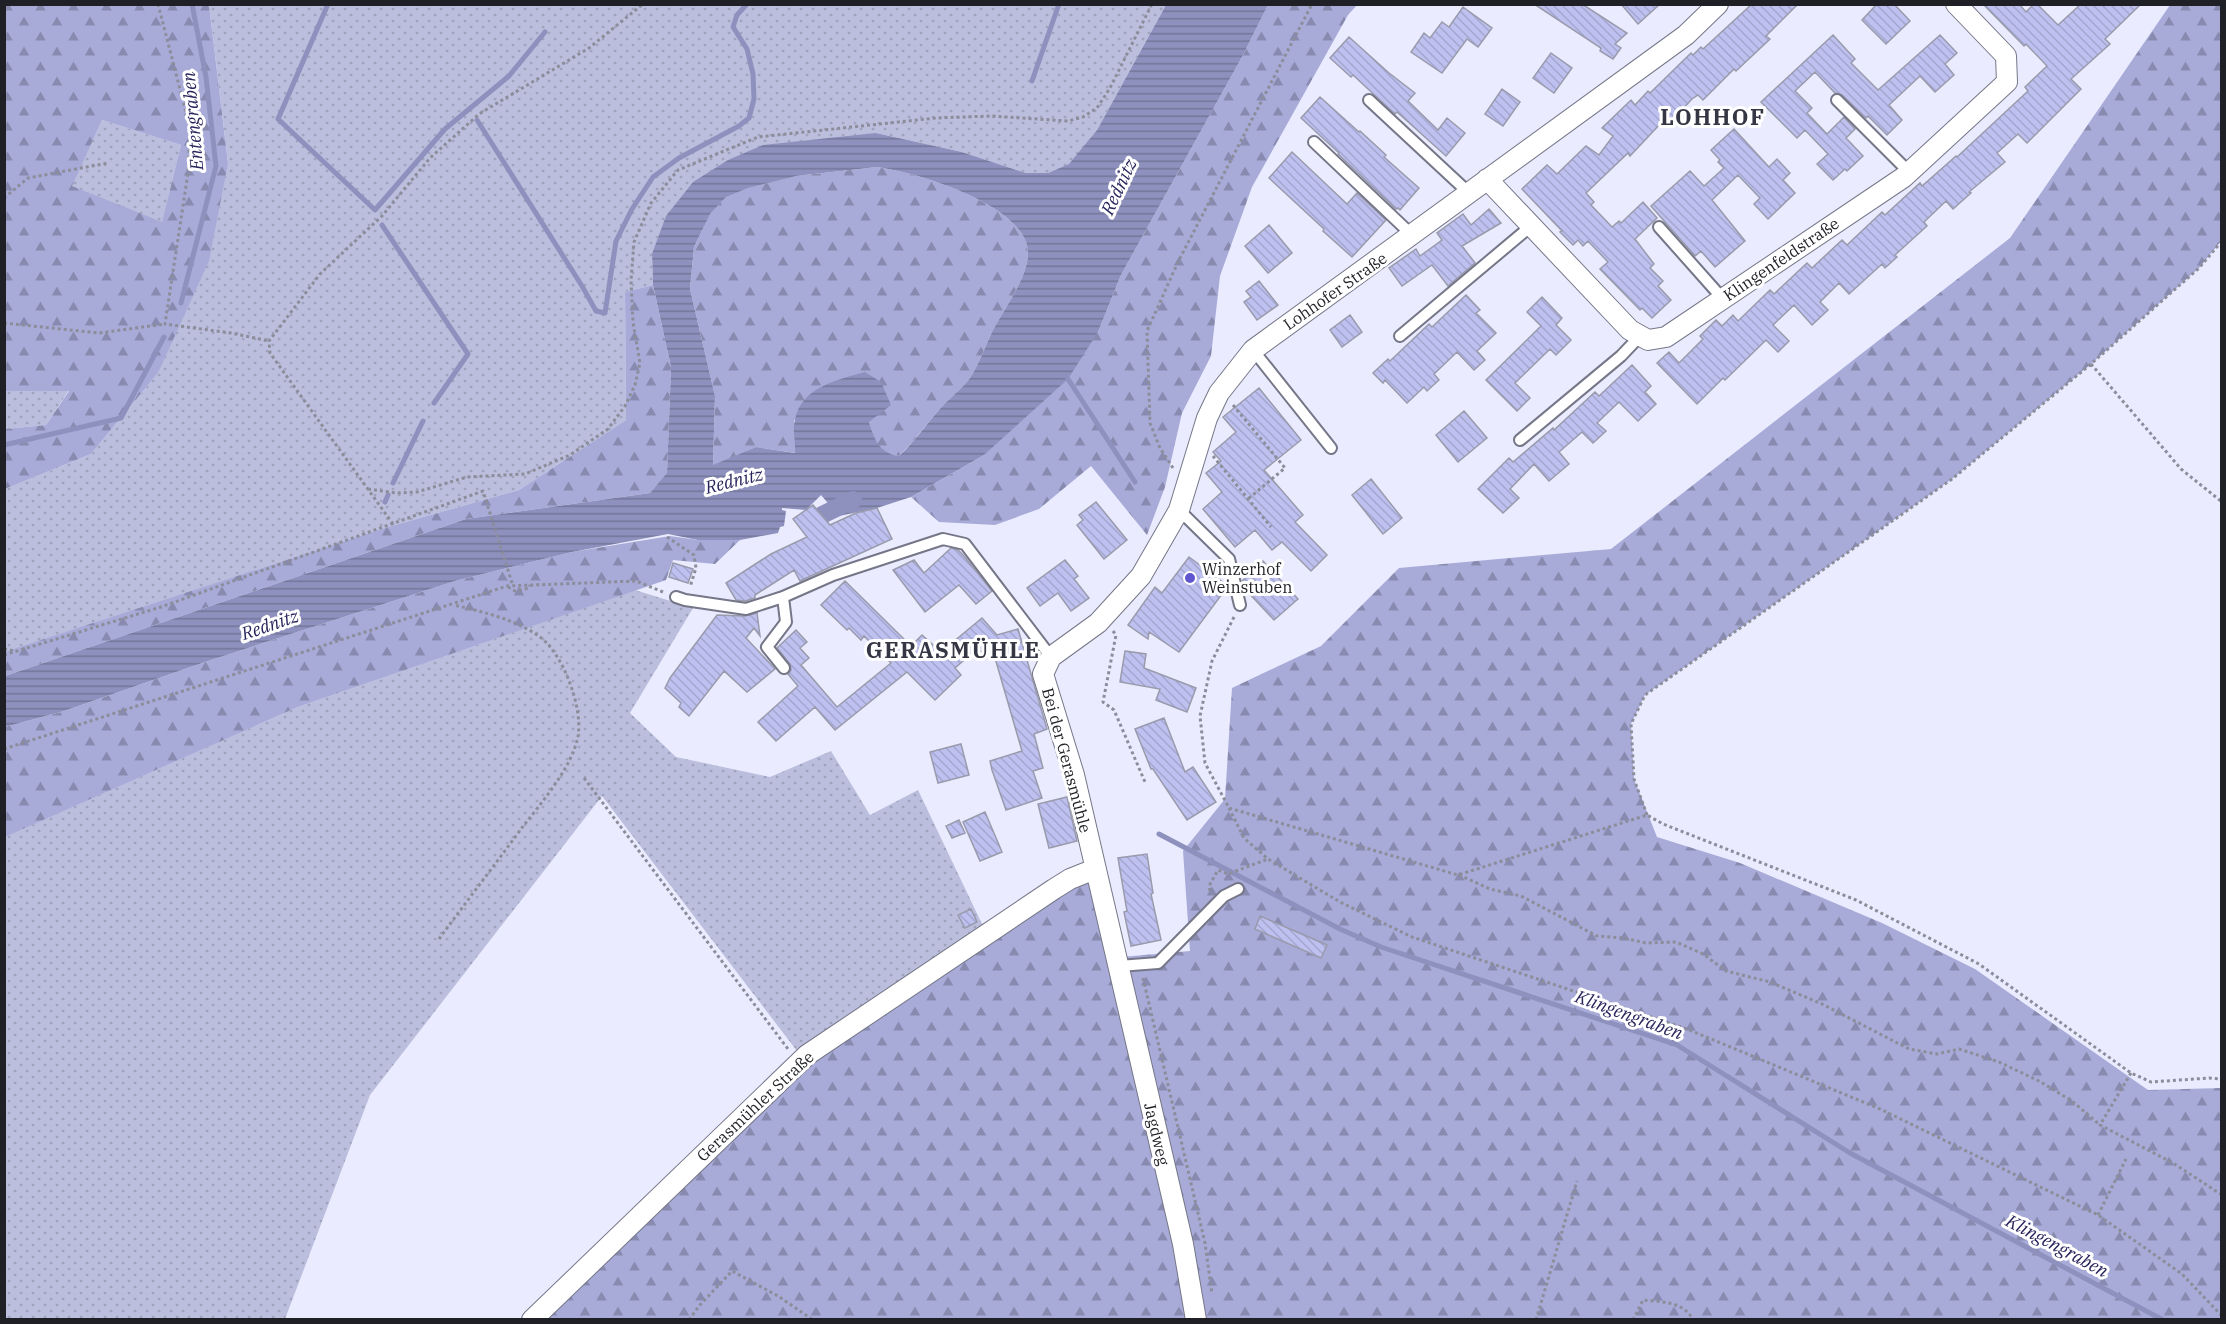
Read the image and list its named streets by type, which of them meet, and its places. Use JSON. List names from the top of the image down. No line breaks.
{"streets":{"street":["Klingenfeldstraße","Lohhofer Straße","Bei der Gerasmühle","Gerasmühler Straße","Jagdweg"]},"crossings":[["Lohhofer Straße","Bei der Gerasmühle"],["Bei der Gerasmühle","Gerasmühler Straße"],["Bei der Gerasmühle","Jagdweg"]],"districts":["LOHHOF","GERASMÜHLE"],"water":["Entengraben","Rednitz","Klingengraben"],"places":["Winzerhof Weinstuben"]}
